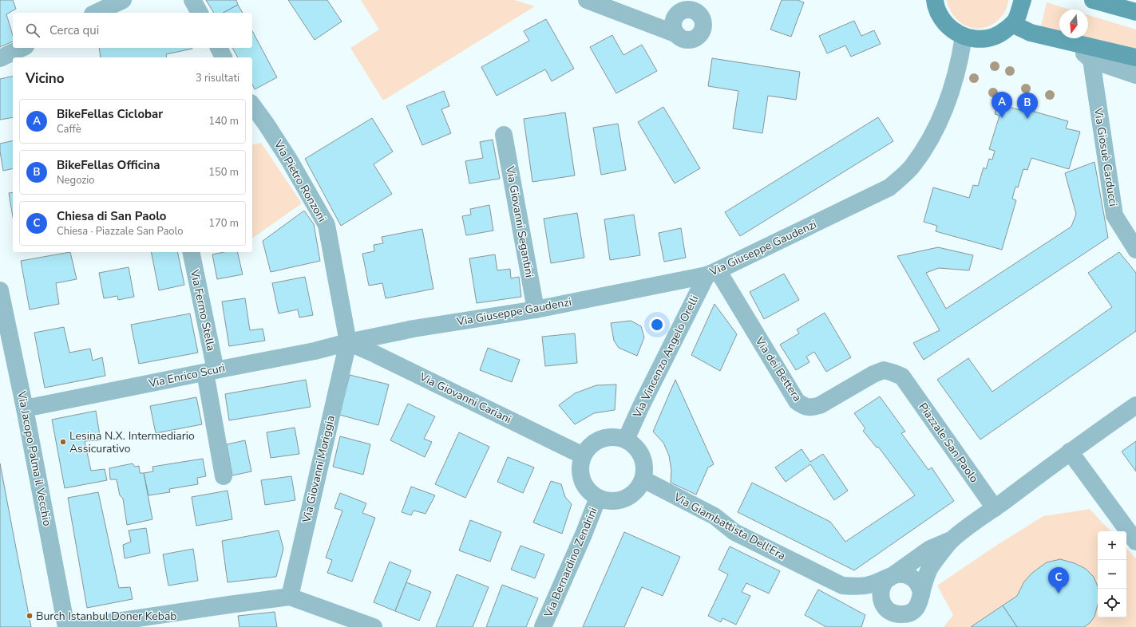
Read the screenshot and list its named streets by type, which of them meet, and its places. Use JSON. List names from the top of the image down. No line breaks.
{"streets":{"street":["Via Giosuè Carducci","Via Pietro Ronzoni","Via Giovanni Segantini","Via Giuseppe Gaudenzi","Via Fermo Stella","Via Vincenzo Angelo Orelli","Via dei Bettera","Via Enrico Scuri","Via Giovanni Cariani","Piazzale San Paolo","Via Jacopo Palma il Vecchio","Via Giovanni Moriggia","Via Giambattista Dell'Era","Via Bernardino Zendrini"]},"crossings":[["Via Pietro Ronzoni","Via Giuseppe Gaudenzi"],["Via Pietro Ronzoni","Via Enrico Scuri"],["Via Pietro Ronzoni","Via Giovanni Cariani"],["Via Pietro Ronzoni","Via Giovanni Moriggia"],["Via Giovanni Segantini","Via Giuseppe Gaudenzi"],["Via Giuseppe Gaudenzi","Via Vincenzo Angelo Orelli"],["Via Giuseppe Gaudenzi","Via dei Bettera"],["Via Giuseppe Gaudenzi","Via Enrico Scuri"],["Via Giuseppe Gaudenzi","Via Giovanni Cariani"],["Via Giuseppe Gaudenzi","Via Giovanni Moriggia"],["Via Fermo Stella","Via Enrico Scuri"],["Via Vincenzo Angelo Orelli","Via dei Bettera"],["Via Vincenzo Angelo Orelli","Via Giovanni Cariani"],["Via Vincenzo Angelo Orelli","Via Giambattista Dell'Era"],["Via Vincenzo Angelo Orelli","Via Bernardino Zendrini"],["Via dei Bettera","Piazzale San Paolo"],["Via Enrico Scuri","Via Giovanni Cariani"],["Via Enrico Scuri","Via Jacopo Palma il Vecchio"],["Via Enrico Scuri","Via Giovanni Moriggia"],["Via Giovanni Cariani","Via Giovanni Moriggia"],["Via Giovanni Cariani","Via Giambattista Dell'Era"],["Via Giovanni Cariani","Via Bernardino Zendrini"],["Via Giambattista Dell'Era","Via Bernardino Zendrini"]],"places":["Lesina N.X. Intermediario Assicurativo","Burch Istanbul Doner Kebab"],"north":"bottom","page":{"search":"Cerca qui","heading":["Vicino","3 risultati"],"pins":["A","B","C"],"list":[{"mark":"A","name":"BikeFellas Ciclobar","note":"Caffè","value":"140 m"},{"mark":"B","name":"BikeFellas Officina","note":"Negozio","value":"150 m"},{"mark":"C","name":"Chiesa di San Paolo","note":"Chiesa · Piazzale San Paolo","value":"170 m"}],"map_buttons":["+","−"]}}
